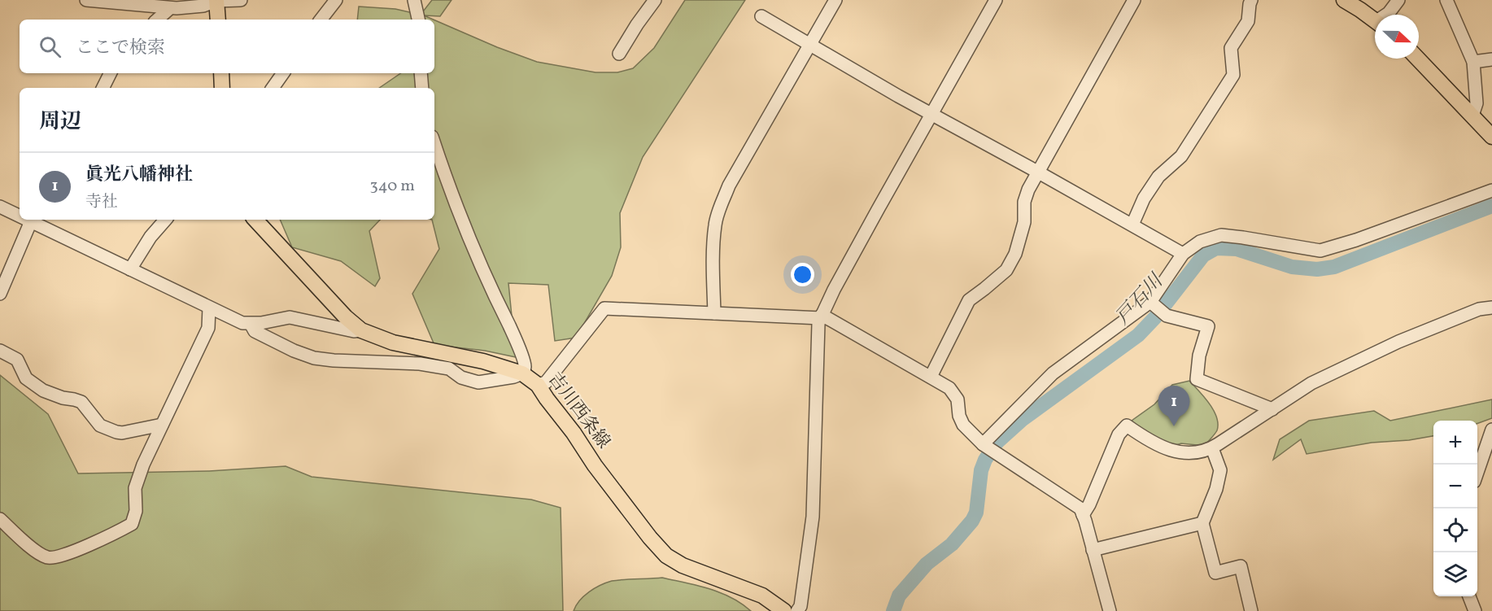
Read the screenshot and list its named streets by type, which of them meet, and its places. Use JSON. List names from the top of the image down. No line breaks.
{"streets":{"main road":["吉川西条線"]},"water":["戸石川"],"north":"right","page":{"search":"ここで検索","heading":"周辺","list":[{"mark":"1","name":"眞光八幡神社","note":"寺社","value":"340 m"}],"pins":"1","map_buttons":["+","−"]}}
